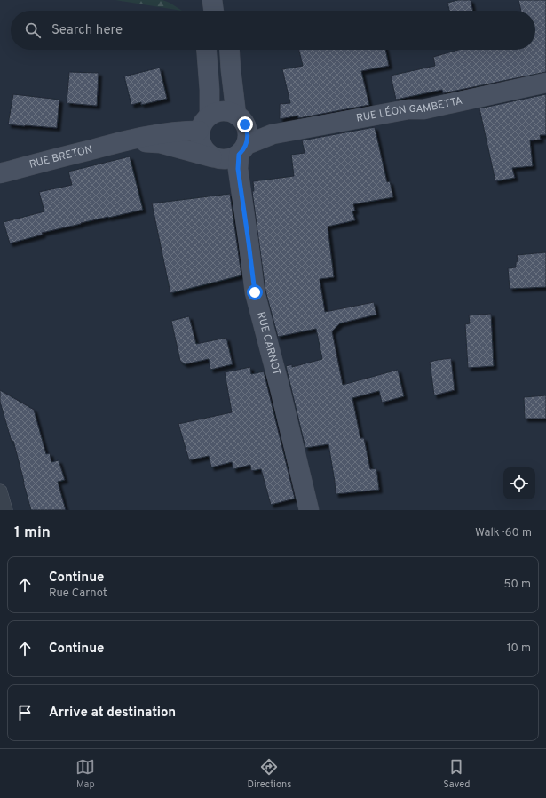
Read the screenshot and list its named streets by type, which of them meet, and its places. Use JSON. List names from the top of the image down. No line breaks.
{"streets":{"main road":["RUE LÉON GAMBETTA","RUE BRETON","RUE CARNOT"]},"crossings":[["RUE LÉON GAMBETTA","RUE BRETON"],["RUE LÉON GAMBETTA","RUE CARNOT"],["RUE BRETON","RUE CARNOT"]],"page":{"search":"Search here","heading":["1 min","Walk · 60 m"],"list":[["Continue","Rue Carnot","50 m"],["Continue","10 m"],"Arrive at destination"],"nav":["Map","Directions","Saved"]}}
